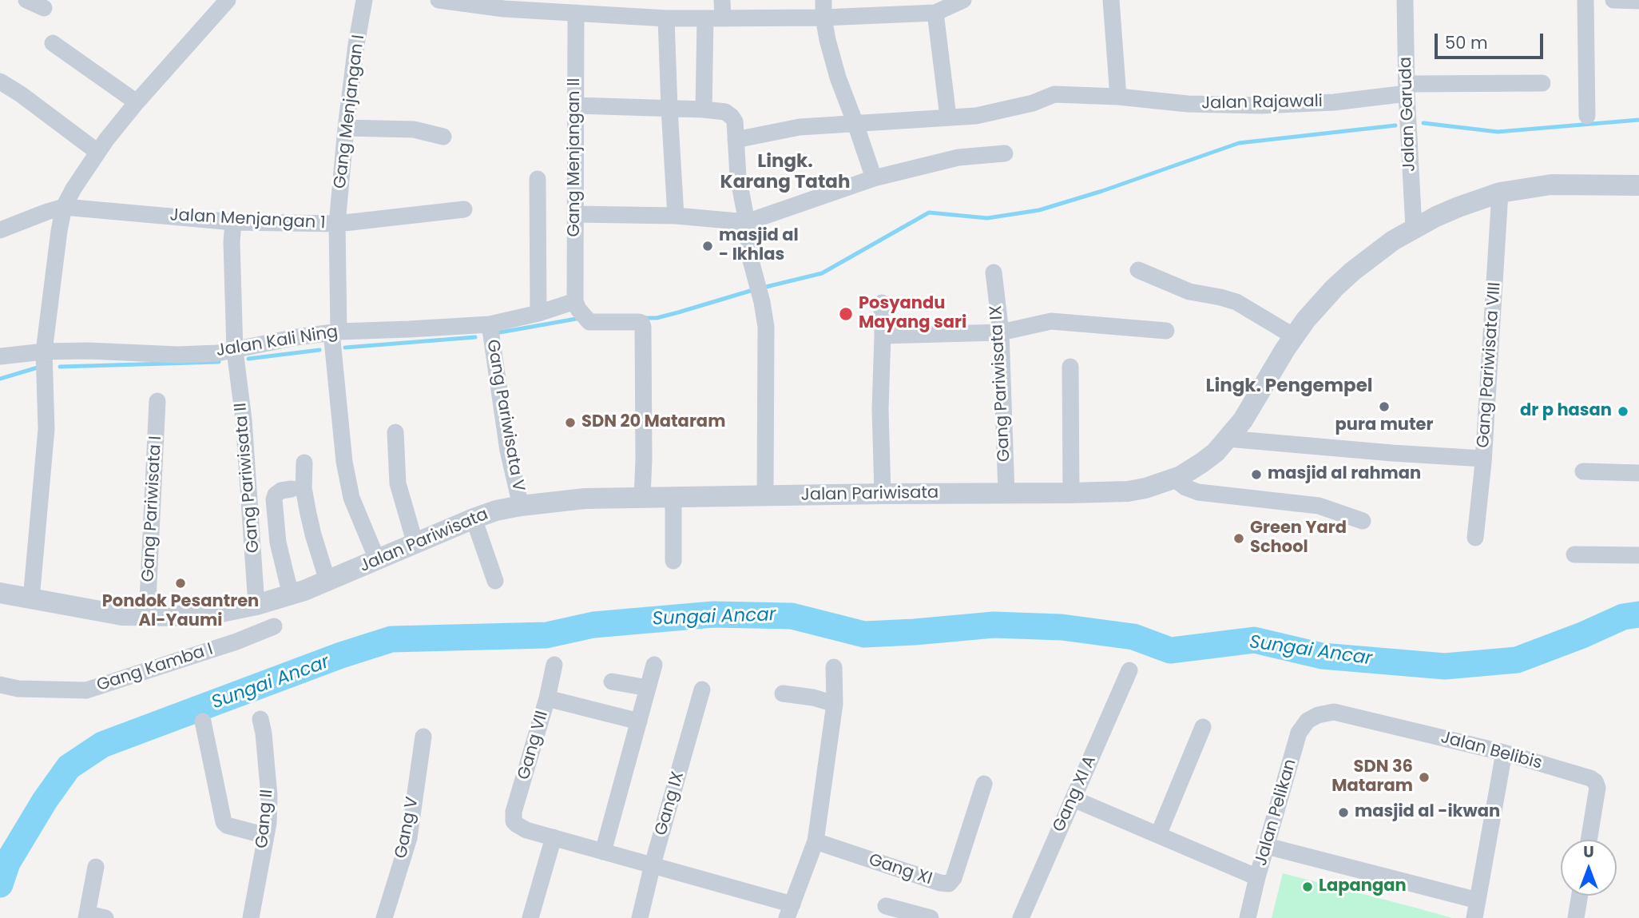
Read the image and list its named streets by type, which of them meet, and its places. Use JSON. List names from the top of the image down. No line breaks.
{"streets":{"street":["Jalan Rajawali","Gang Menjangan I","Jalan Garuda","Gang Menjangan II","Jalan Menjangan 1","Jalan Kali Ning","Gang Pariwisata VIII","Gang Pariwisata IX","Gang Pariwisata V","Gang Pariwisata II","Jalan Pariwisata","Gang Pariwisata I","Gang Kamba I","Gang VII","Jalan Belibis","Gang XI A","Gang IX","Jalan Pelikan","Gang II","Gang V","Gang XI"]},"crossings":[["Jalan Rajawali","Jalan Garuda"],["Gang Menjangan I","Jalan Menjangan 1"],["Gang Menjangan I","Jalan Kali Ning"],["Gang Menjangan I","Jalan Pariwisata"],["Jalan Garuda","Jalan Pariwisata"],["Gang Menjangan II","Jalan Kali Ning"],["Jalan Menjangan 1","Gang Pariwisata II"],["Jalan Kali Ning","Gang Pariwisata V"],["Jalan Kali Ning","Gang Pariwisata II"],["Gang Pariwisata VIII","Jalan Pariwisata"],["Gang Pariwisata IX","Jalan Pariwisata"],["Gang Pariwisata V","Jalan Pariwisata"],["Gang Pariwisata II","Jalan Pariwisata"],["Jalan Pariwisata","Gang Pariwisata I"],["Jalan Belibis","Jalan Pelikan"]],"districts":["Lingk. Karang Tatah","Lingk. Pengempel"],"water":["Sungai Ancar"],"places":["masjid al - Ikhlas","Posyandu Mayang sari","pura muter","dr p hasan","SDN 20 Mataram","masjid al rahman","Green Yard School","Pondok Pesantren Al-Yaumi","SDN 36 Mataram","masjid al -ikwan","Lapangan"],"scale_bar":"50 m","north":"top"}
